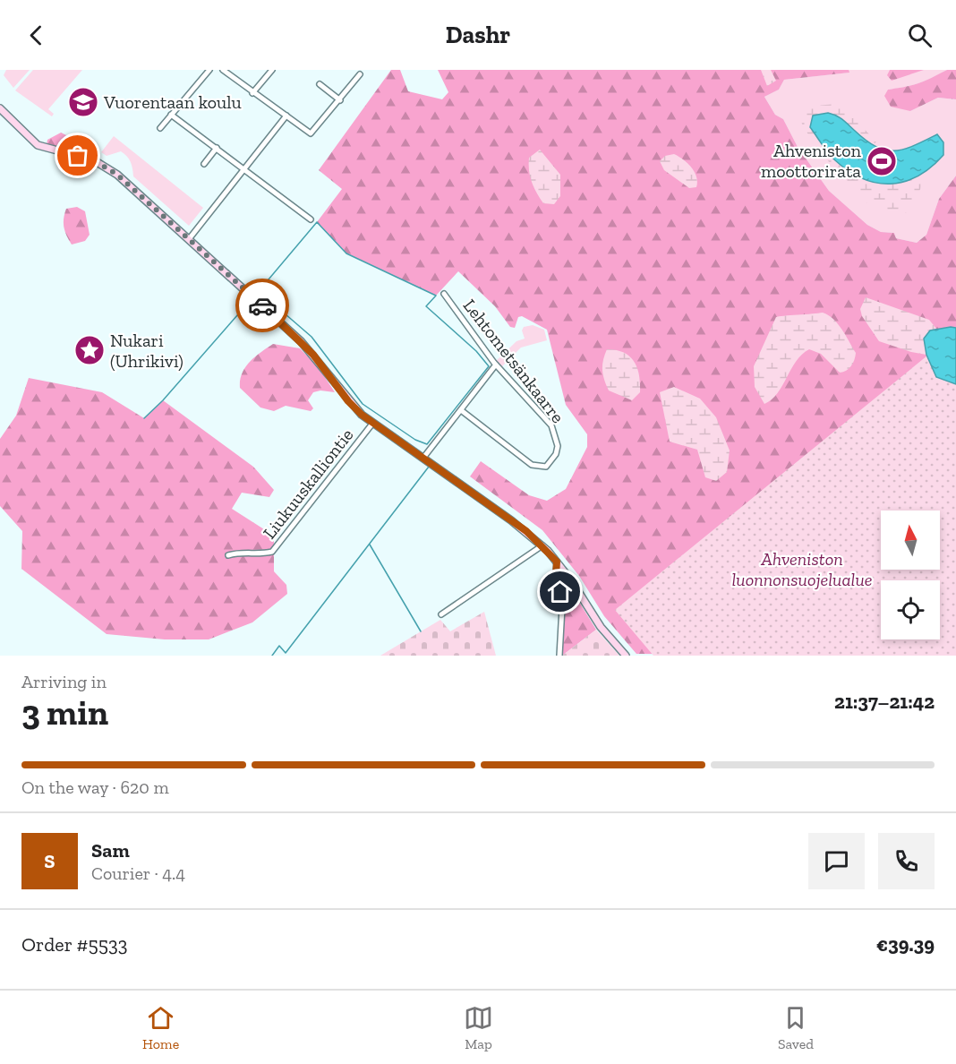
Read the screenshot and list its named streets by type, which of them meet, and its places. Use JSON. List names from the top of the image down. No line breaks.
{"streets":{"street":["Lehtometsänkaarre","Liukuuskalliontie"]},"parks":["Ahveniston luonnonsuojelualue"],"places":{"school or university":["Vuorentaan koulu"],"sports":["Ahveniston moottorirata"],"place":["Nukari (Uhrikivi)"]},"north":"top","page":{"header":"Dashr","heading":["3 min","Arriving in","21:37–21:42"],"panel":["Sam","Courier · 4.4","Order #5533","€39.39"],"bar":"On the way · 620 m","round":"S","tabs":["Home","Map","Saved"]}}
